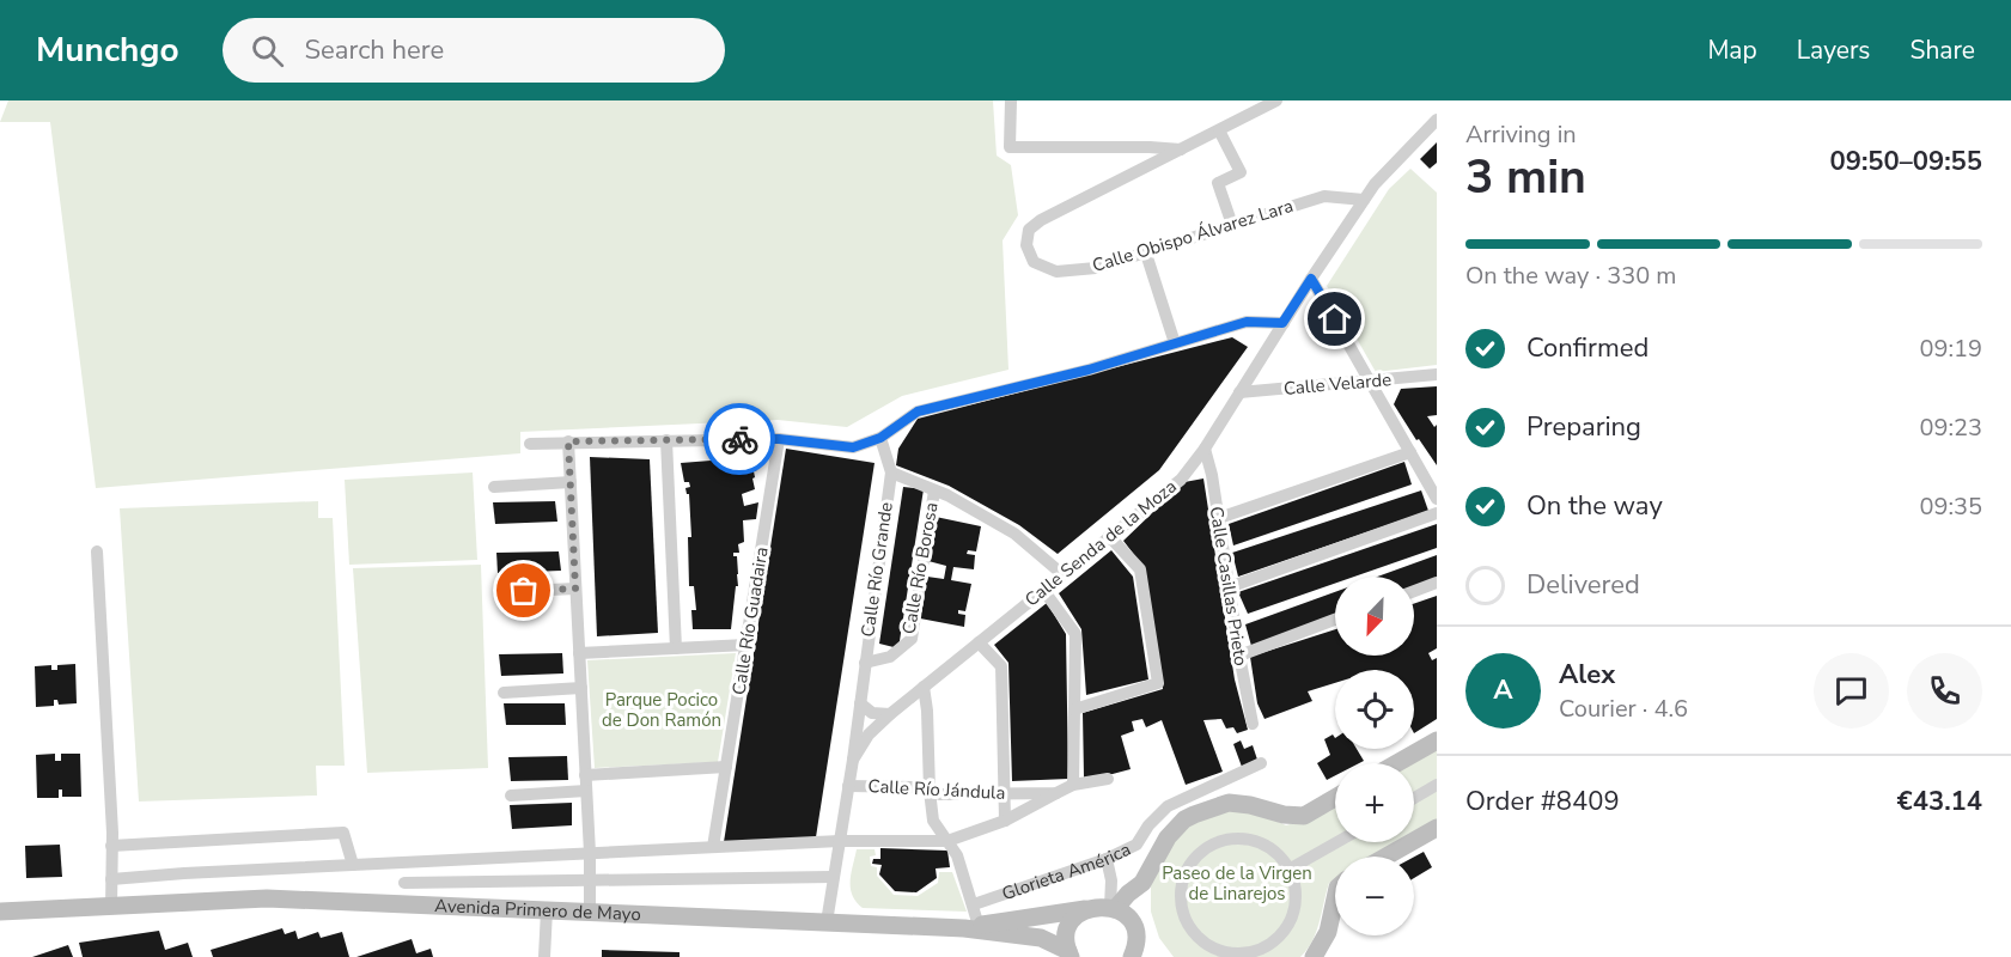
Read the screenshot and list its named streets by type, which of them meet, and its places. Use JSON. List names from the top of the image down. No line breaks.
{"streets":{"main road":["Glorieta América","Avenida Primero de Mayo"],"street":["Calle Obispo Álvarez Lara","Calle Velarde","Calle Senda de la Moza","Calle Río Borosa","Calle Río Grande","Calle Casillas Prieto","Calle Río Guadaira","Calle Río Jándula"]},"crossings":[["Calle Obispo Álvarez Lara","Calle Senda de la Moza"],["Calle Velarde","Calle Senda de la Moza"],["Calle Senda de la Moza","Calle Río Grande"],["Calle Senda de la Moza","Calle Casillas Prieto"],["Calle Río Borosa","Calle Río Grande"],["Calle Río Grande","Calle Río Jándula"],["Calle Río Grande","Avenida Primero de Mayo"],["Glorieta América","Avenida Primero de Mayo"]],"parks":["Parque Pocico de Don Ramón","Paseo de la Virgen de Linarejos"],"north":"bottom left","page":{"header":"Munchgo","search":"Search here","nav":["Map","Layers","Share"],"heading":["3 min","Arriving in","09:50–09:55"],"panel":["Alex","Courier · 4.6","Order #8409","€43.14"],"bar":"On the way · 330 m","list":[["Confirmed","09:19"],["Preparing","09:23"],["On the way","09:35"],"Delivered"],"map_buttons":["+","−"],"round":"A"}}
